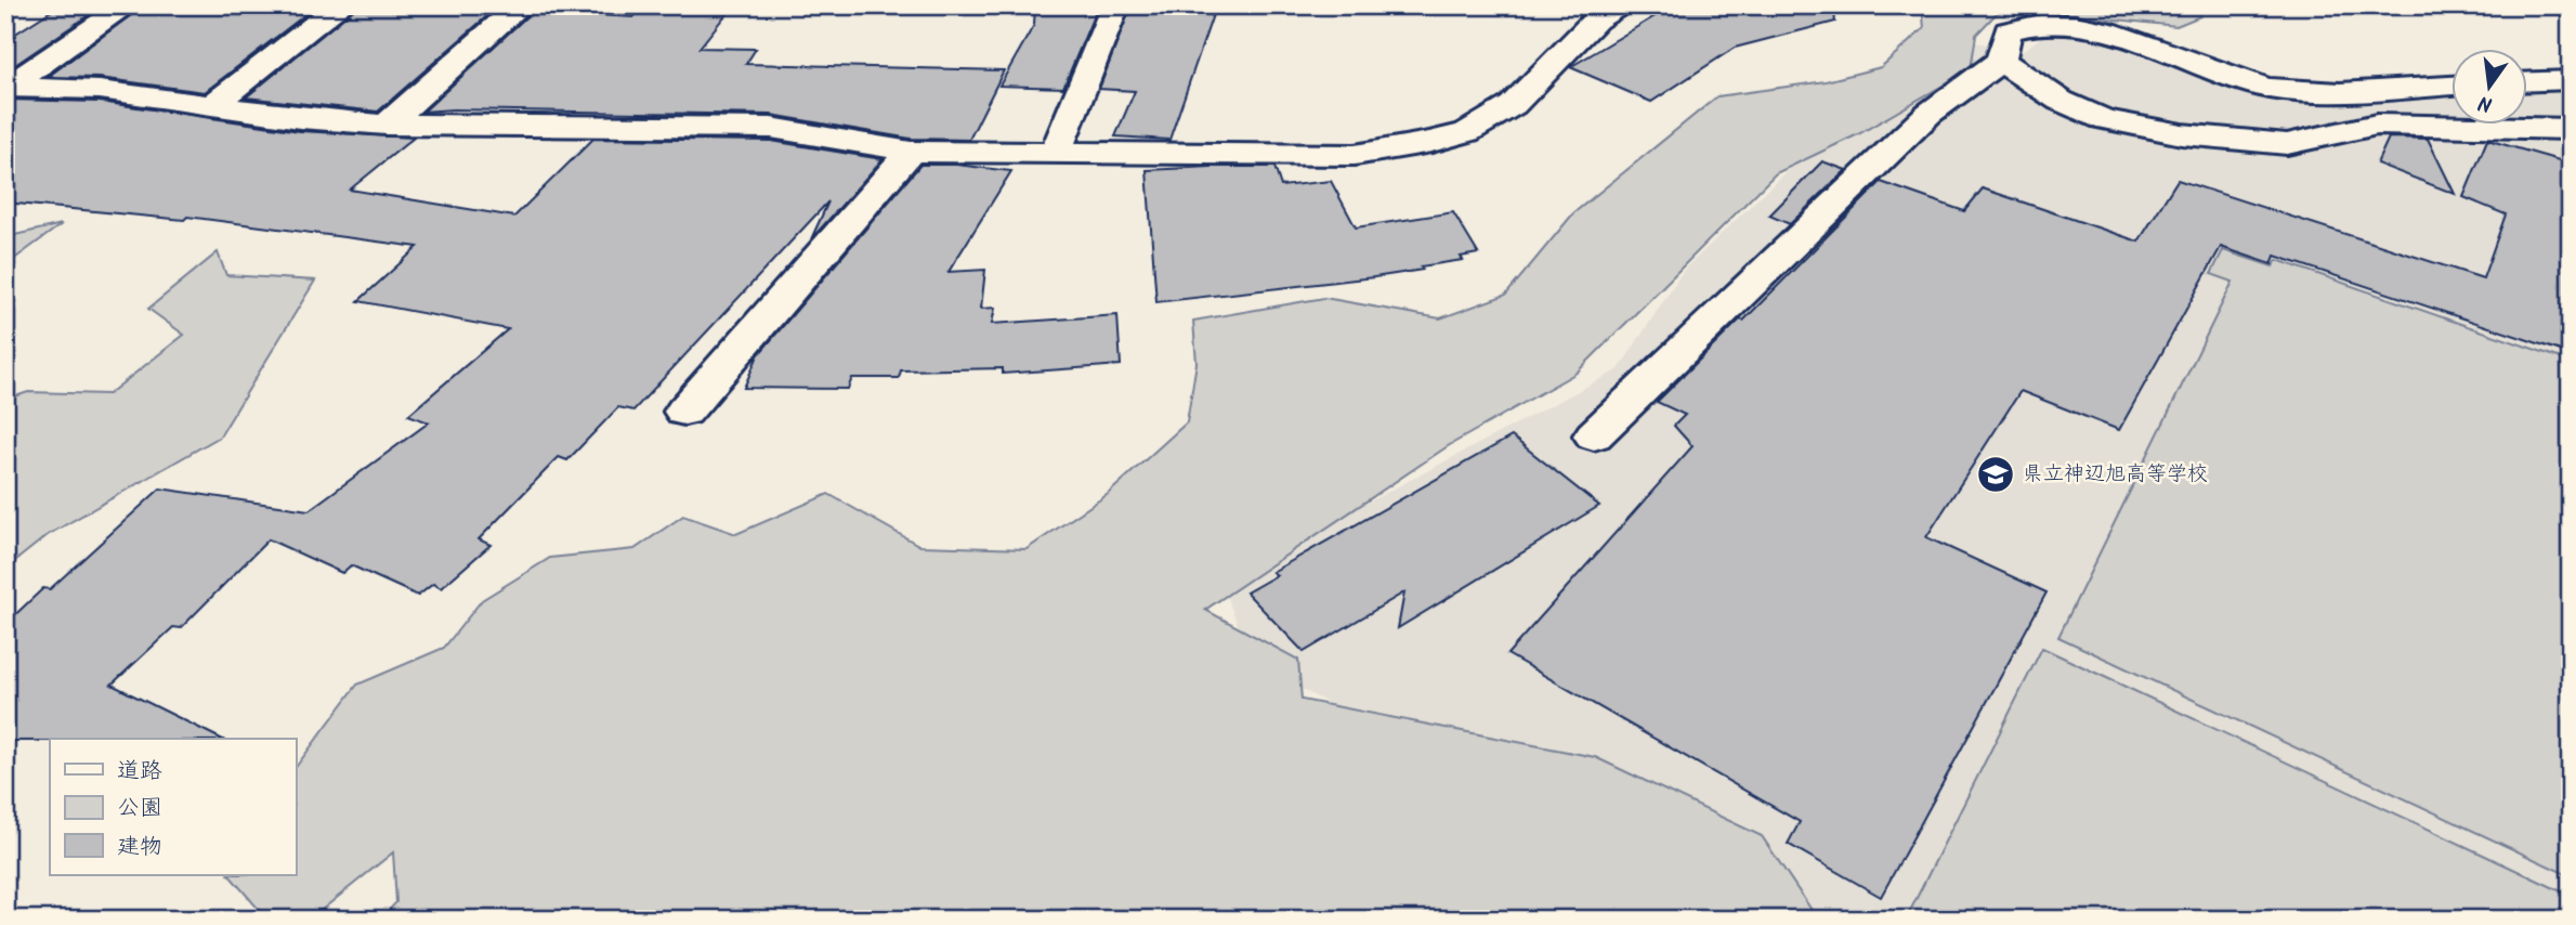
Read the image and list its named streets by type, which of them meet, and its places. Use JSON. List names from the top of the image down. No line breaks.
{"places":{"school or university":["県立神辺旭高等学校"]},"legend":["道路","公園","建物"],"north":"bottom"}
